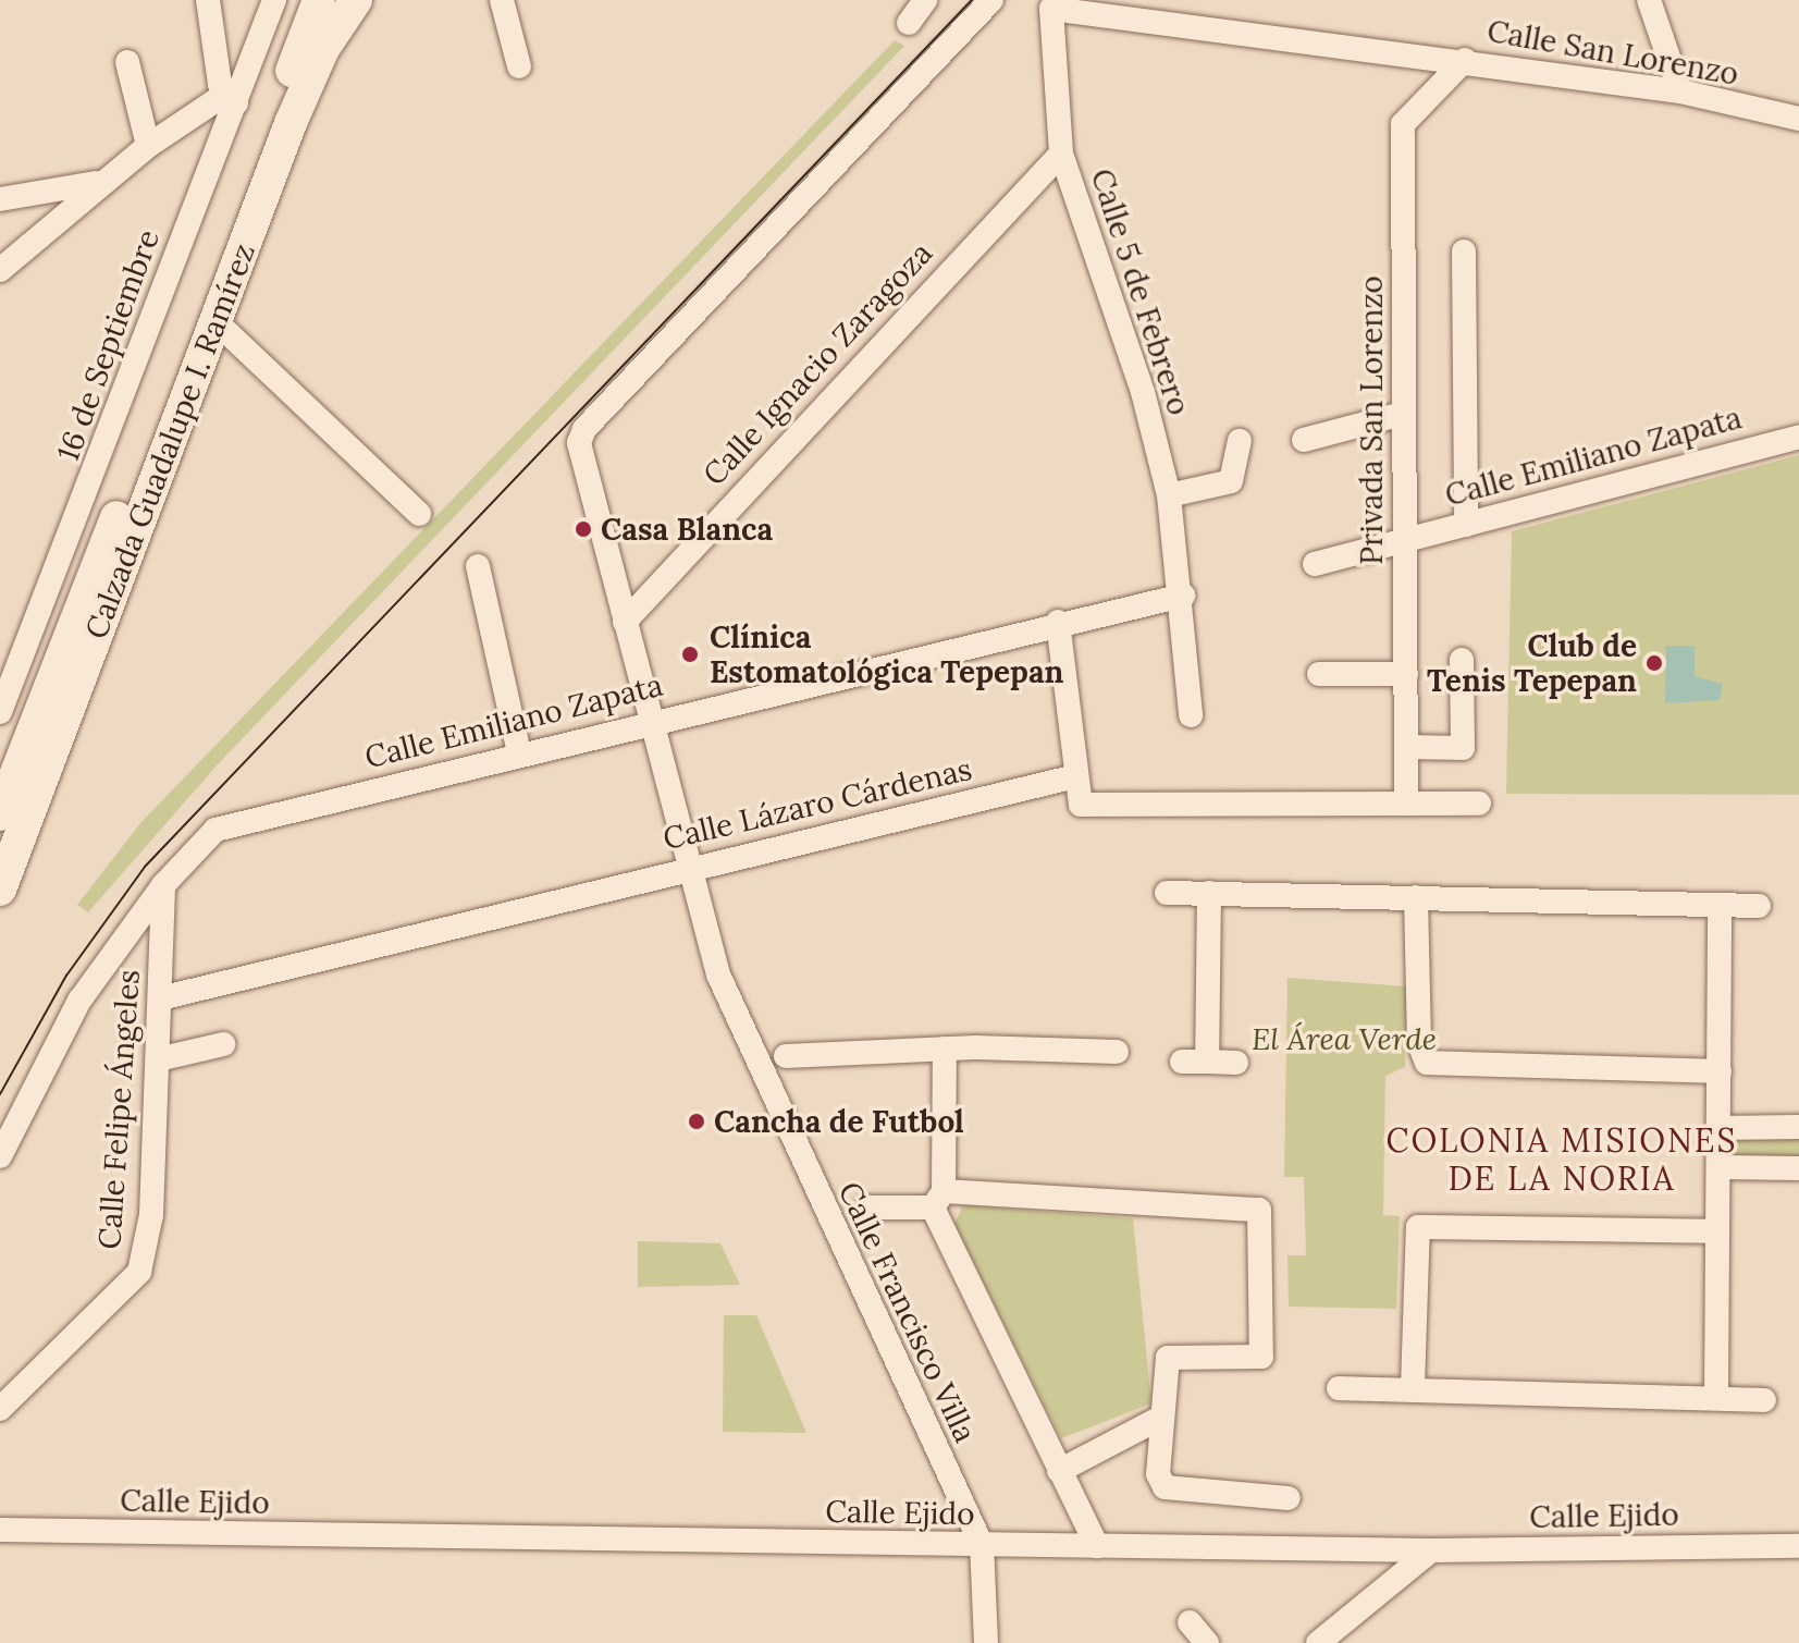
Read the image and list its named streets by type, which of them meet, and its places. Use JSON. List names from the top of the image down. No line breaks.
{"streets":{"main road":["Calzada Guadalupe I. Ramírez"],"street":["Calle San Lorenzo","Calle 5 de Febrero","16 de Septiembre","Calle Ignacio Zaragoza","Privada San Lorenzo","Calle Emiliano Zapata","Calle Lázaro Cárdenas","Calle Felipe Ángeles","Calle Francisco Villa","Calle Ejido"]},"crossings":[["Calle San Lorenzo","Calle 5 de Febrero"],["Calle San Lorenzo","Privada San Lorenzo"],["Calle 5 de Febrero","Calle Ignacio Zaragoza"],["Calle 5 de Febrero","Calle Emiliano Zapata"],["Calle Ignacio Zaragoza","Calle Francisco Villa"],["Privada San Lorenzo","Calle Emiliano Zapata"],["Calle Emiliano Zapata","Calle Felipe Ángeles"],["Calle Emiliano Zapata","Calle Francisco Villa"],["Calle Lázaro Cárdenas","Calle Felipe Ángeles"],["Calle Lázaro Cárdenas","Calle Francisco Villa"],["Calle Francisco Villa","Calle Ejido"]],"districts":["COLONIA MISIONES DE LA NORIA"],"parks":["El Área Verde"],"places":["Casa Blanca","Clínica Estomatológica Tepepan","Club de Tenis Tepepan","Cancha de Futbol"]}
